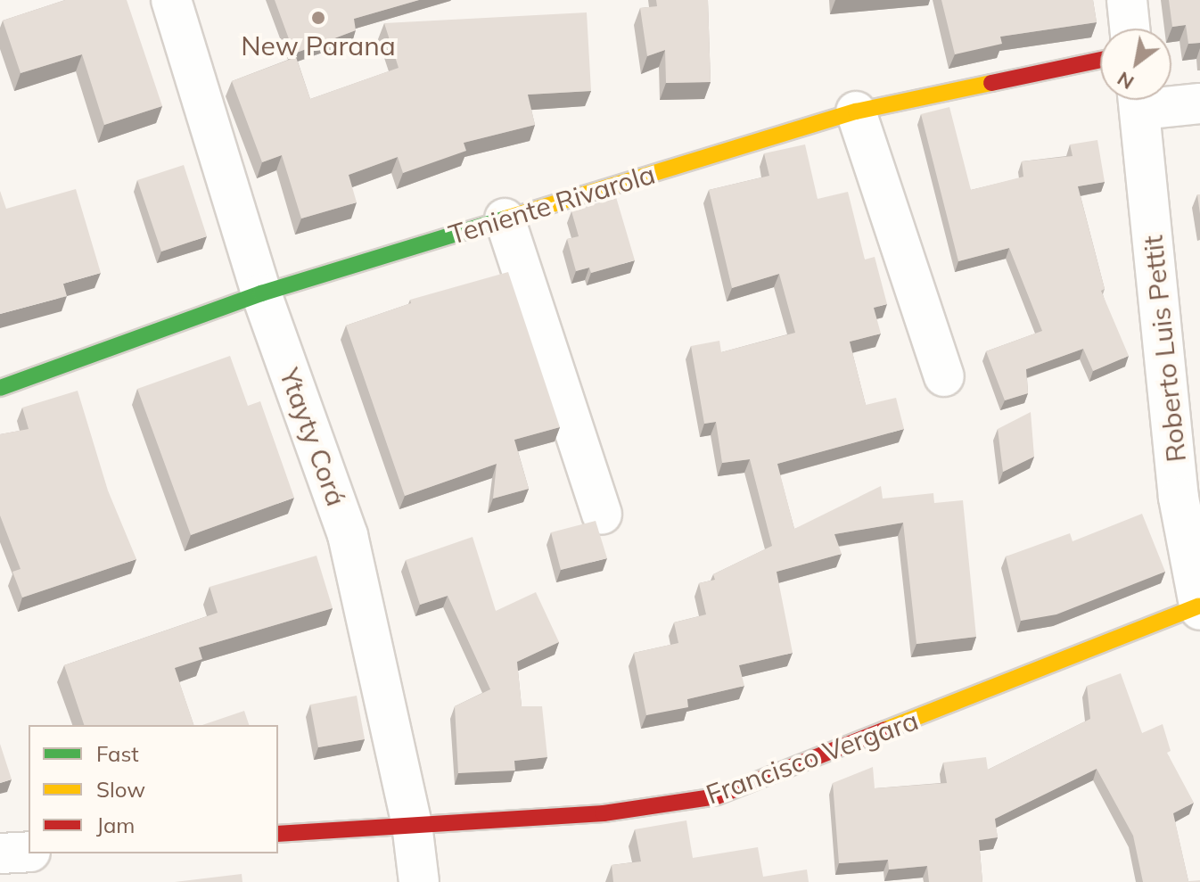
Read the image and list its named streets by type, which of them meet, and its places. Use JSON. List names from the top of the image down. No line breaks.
{"streets":{"street":["Teniente Rivarola","Roberto Luis Pettit","Ytayty Corá","Francisco Vergara"]},"crossings":[["Teniente Rivarola","Ytayty Corá"],["Roberto Luis Pettit","Francisco Vergara"],["Ytayty Corá","Francisco Vergara"]],"places":["New Parana"],"legend":["Fast","Slow","Jam"],"north":"bottom left"}
